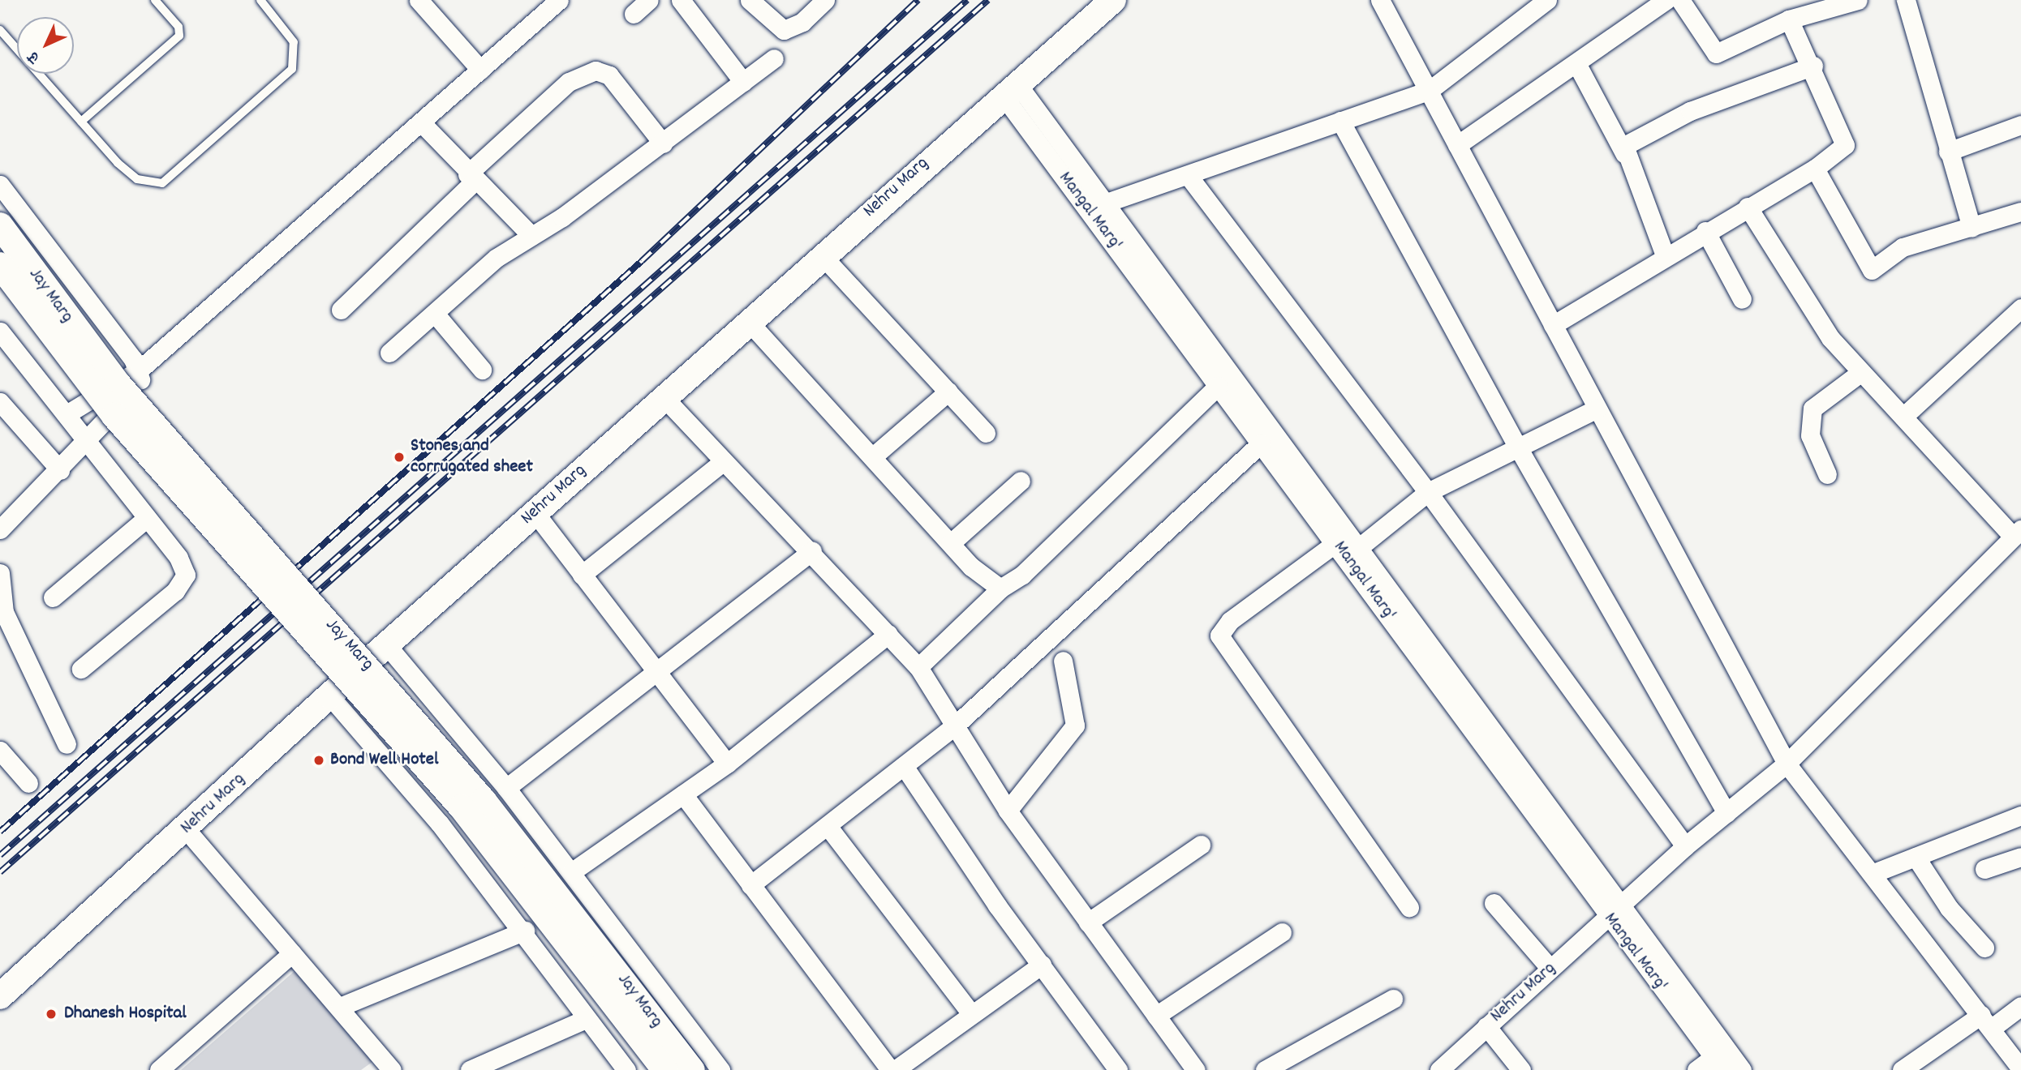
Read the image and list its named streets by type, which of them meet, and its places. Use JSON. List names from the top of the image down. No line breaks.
{"streets":{"main road":["Nehru Marg","Jay Marg"],"street":["Mangal Marg'"]},"crossings":[["Nehru Marg","Mangal Marg'"]],"places":["Stones and corrugated sheet","Bond Well Hotel","Dhanesh Hospital"],"north":"bottom left"}
